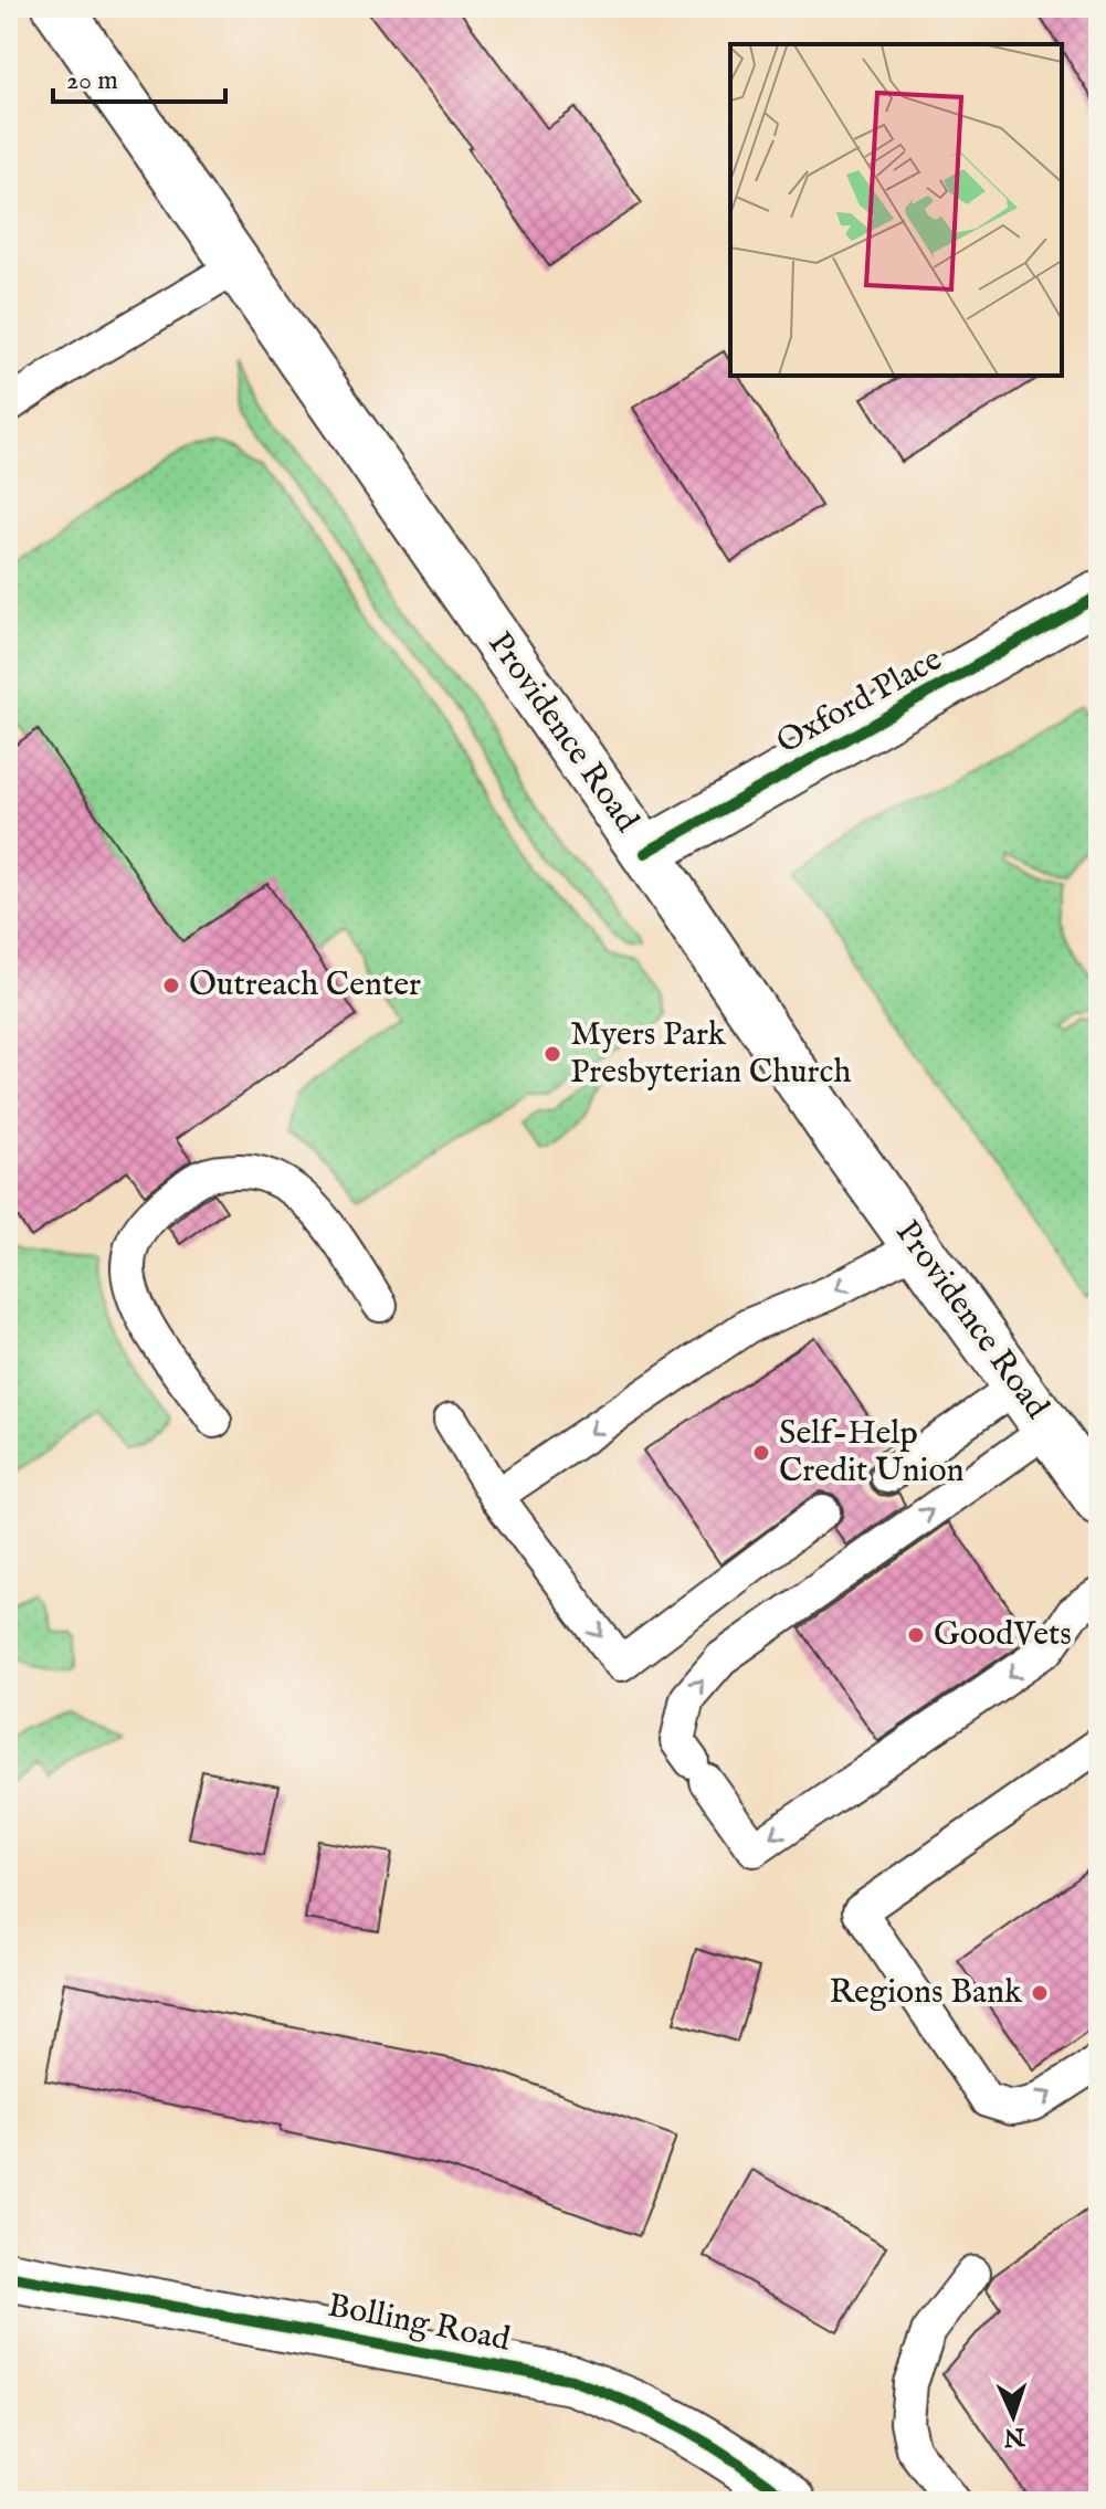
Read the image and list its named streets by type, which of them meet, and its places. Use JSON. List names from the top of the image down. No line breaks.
{"streets":{"main road":["Oxford Place","Providence Road","Bolling Road"]},"crossings":[["Oxford Place","Providence Road"]],"places":["Outreach Center","Myers Park Presbyterian Church","Self-Help Credit Union","GoodVets","Regions Bank"],"scale_bar":"20 m","north":"bottom"}
